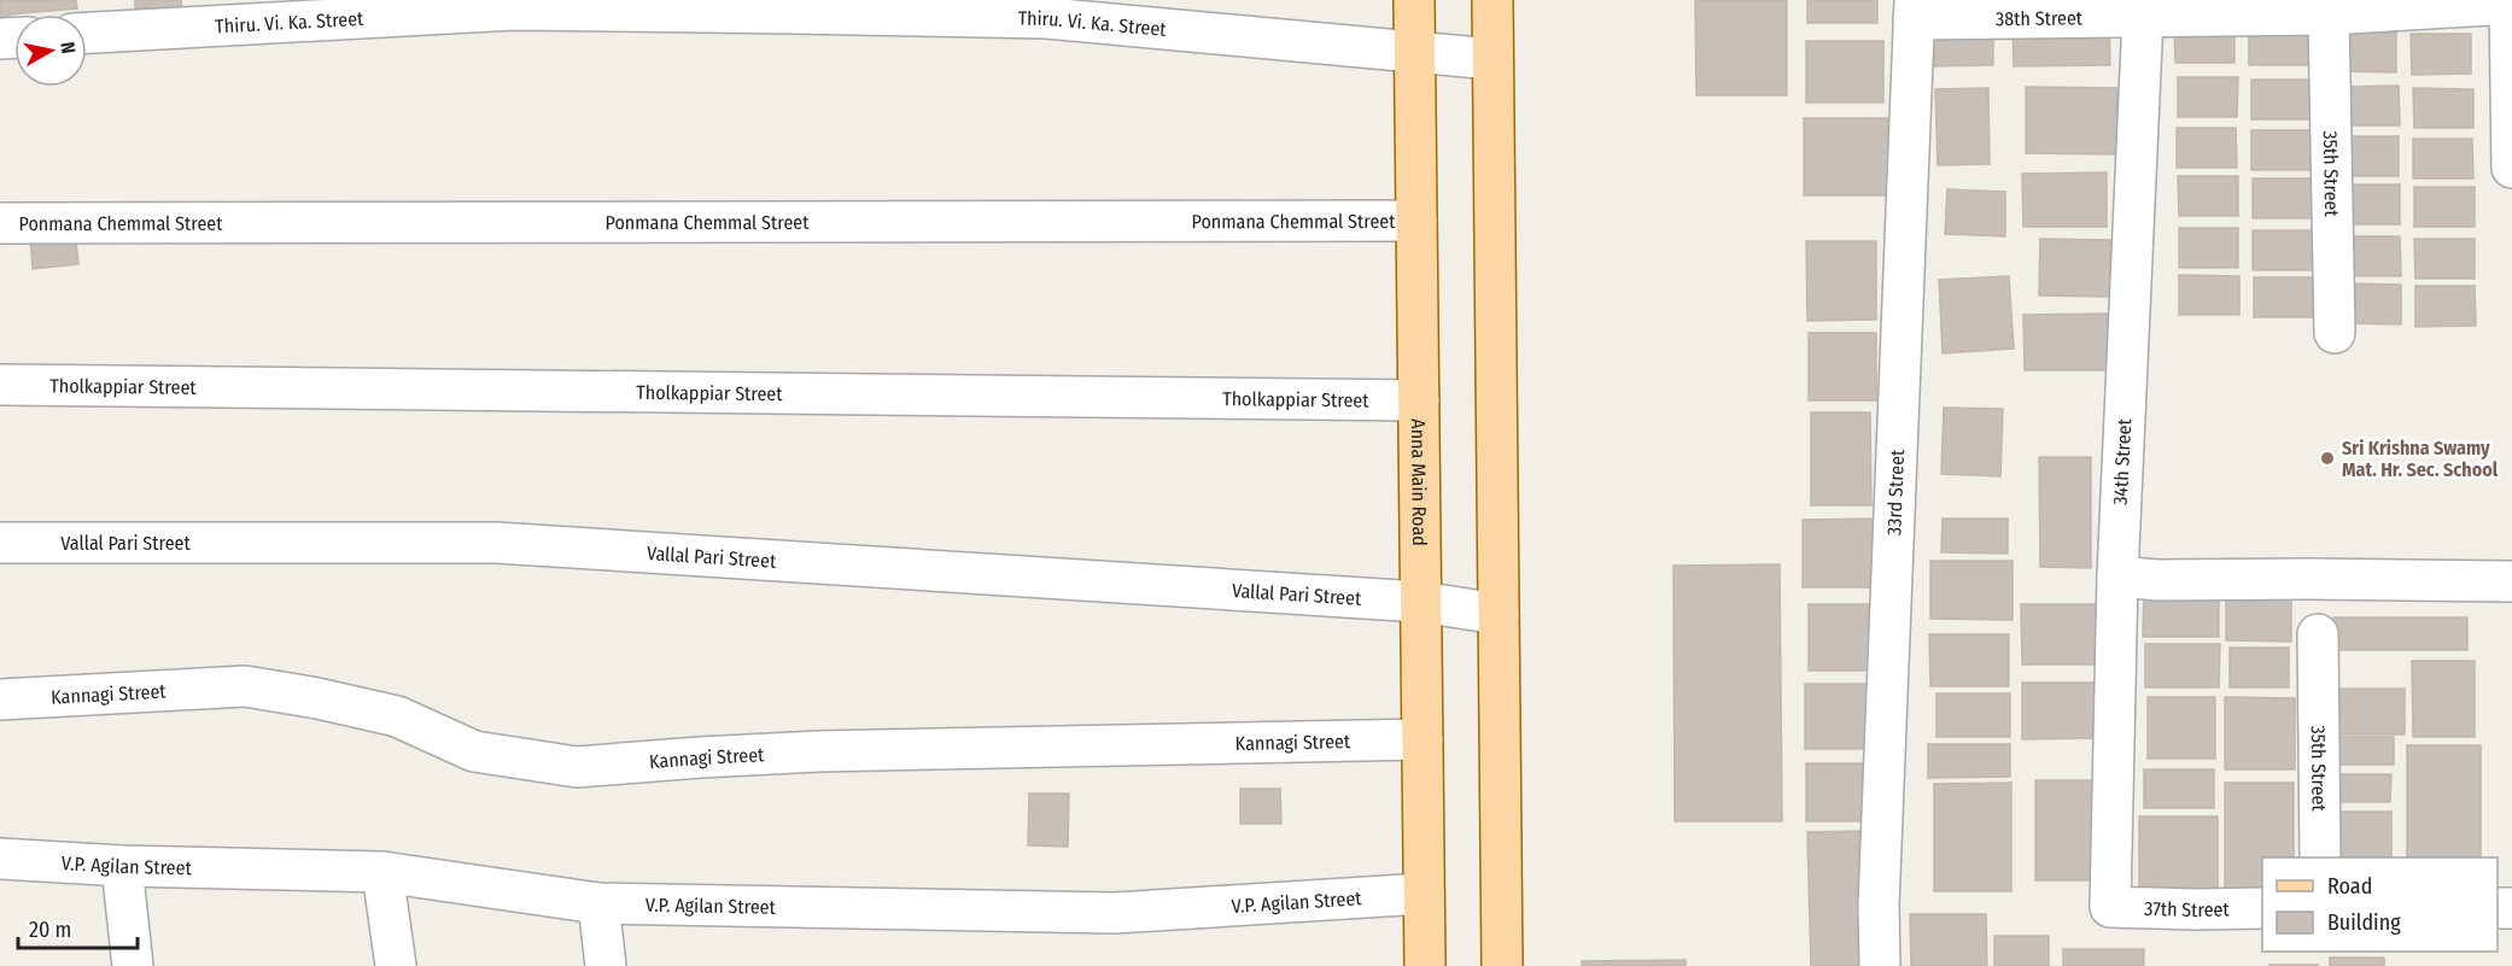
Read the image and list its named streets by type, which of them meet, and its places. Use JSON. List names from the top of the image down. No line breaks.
{"streets":{"main road":["Anna Main Road"],"street":["38th Street","Thiru. Vi. Ka. Street","35th Street","Ponmana Chemmal Street","Tholkappiar Street","34th Street","33rd Street","Vallal Pari Street","Kannagi Street","V.P. Agilan Street","37th Street"]},"crossings":[["38th Street","35th Street"],["38th Street","34th Street"],["38th Street","33rd Street"],["Thiru. Vi. Ka. Street","Anna Main Road"],["Ponmana Chemmal Street","Anna Main Road"],["Tholkappiar Street","Anna Main Road"],["34th Street","37th Street"],["Anna Main Road","Vallal Pari Street"],["Anna Main Road","Kannagi Street"],["Anna Main Road","V.P. Agilan Street"]],"places":["Sri Krishna Swamy Mat. Hr. Sec. School"],"legend":["Road","Building"],"scale_bar":"20 m","north":"right"}
